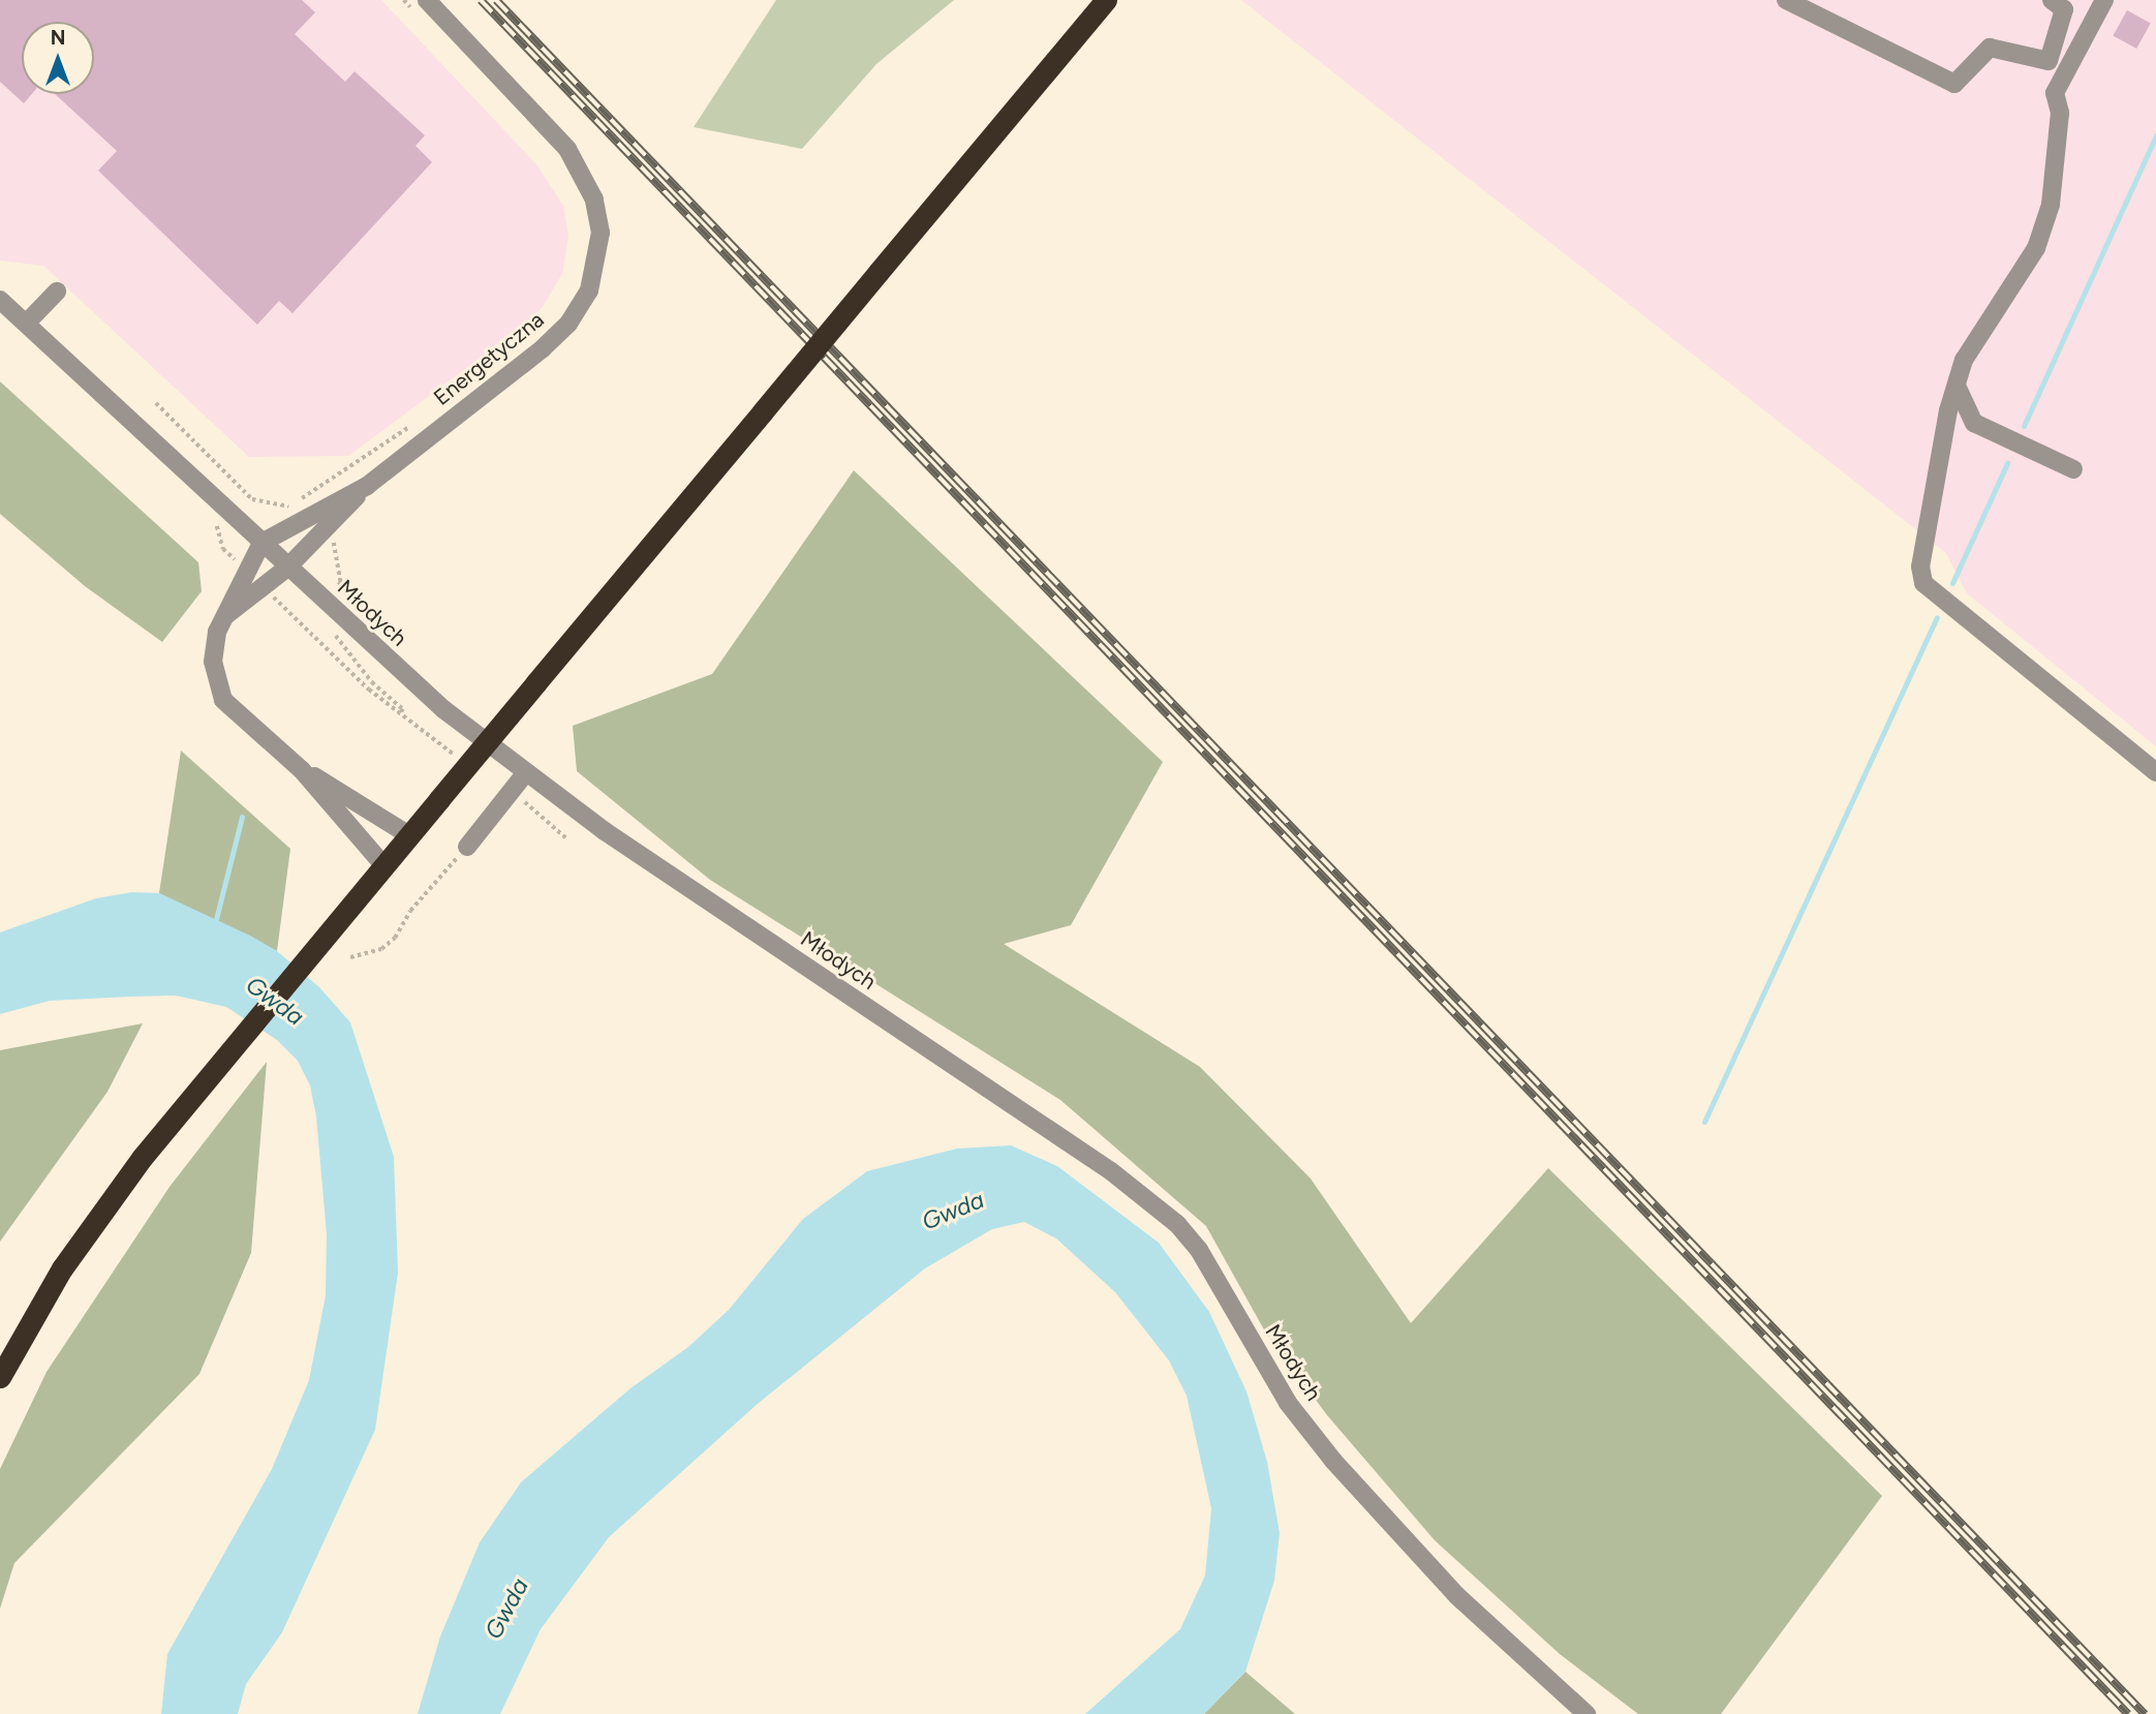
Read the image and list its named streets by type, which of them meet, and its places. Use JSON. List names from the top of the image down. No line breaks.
{"streets":{"street":["Energetyczna","Młodych"]},"water":["Gwda"],"north":"top"}
